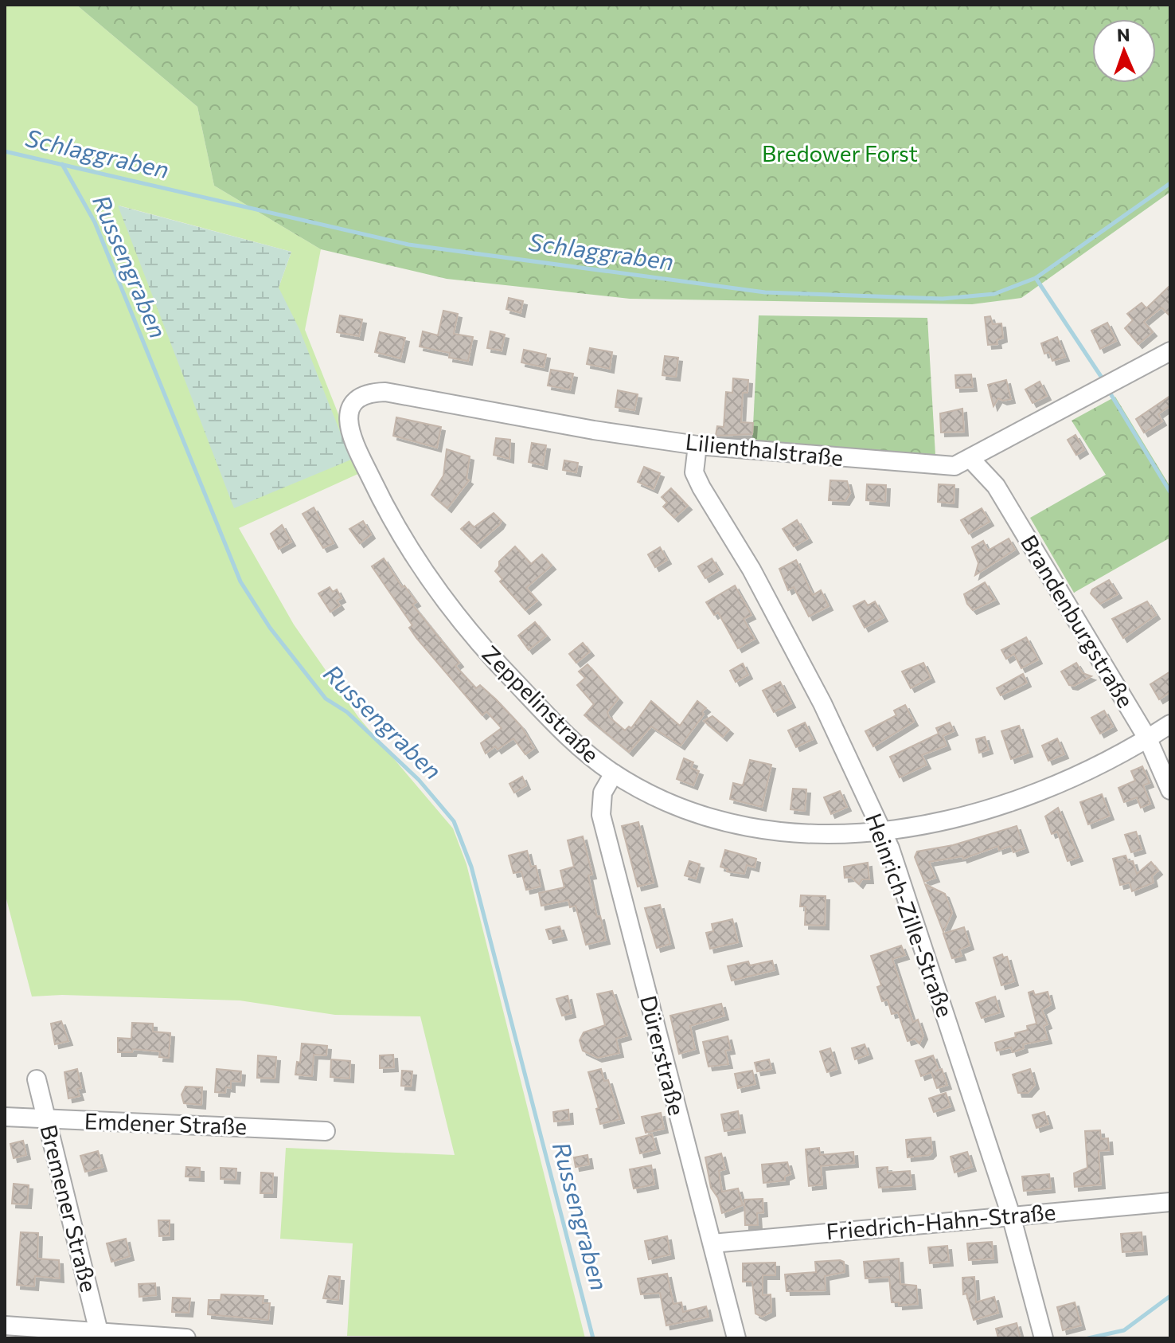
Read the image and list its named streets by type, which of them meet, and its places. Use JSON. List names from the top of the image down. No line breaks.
{"streets":{"street":["Lilienthalstraße","Brandenburgstraße","Zeppelinstraße","Heinrich-Zille-Straße","Dürerstraße","Emdener Straße","Bremener Straße","Friedrich-Hahn-Straße"]},"crossings":[["Lilienthalstraße","Brandenburgstraße"],["Lilienthalstraße","Zeppelinstraße"],["Lilienthalstraße","Heinrich-Zille-Straße"],["Brandenburgstraße","Zeppelinstraße"],["Zeppelinstraße","Heinrich-Zille-Straße"],["Zeppelinstraße","Dürerstraße"],["Heinrich-Zille-Straße","Friedrich-Hahn-Straße"],["Dürerstraße","Friedrich-Hahn-Straße"],["Emdener Straße","Bremener Straße"]],"water":["Schlaggraben","Russengraben"],"parks":["Bredower Forst"],"north":"top"}
